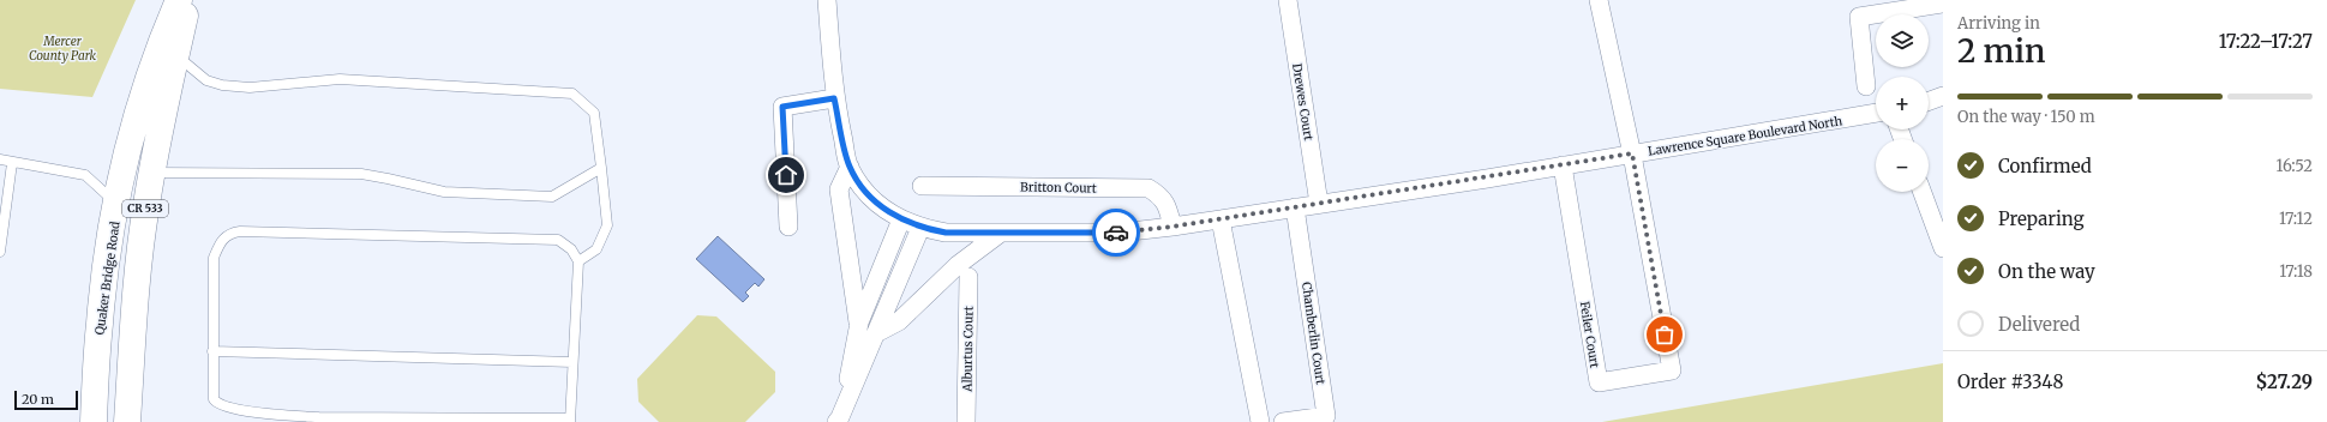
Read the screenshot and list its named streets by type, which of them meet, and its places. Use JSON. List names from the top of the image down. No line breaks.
{"streets":{"main road":["CR 533","Quaker Bridge Road"],"street":["Drewes Court","Lawrence Square Boulevard North","Britton Court","Chamberlin Court","Feiler Court","Alburtus Court"]},"crossings":[["Drewes Court","Lawrence Square Boulevard North"],["Lawrence Square Boulevard North","Britton Court"],["Lawrence Square Boulevard North","Chamberlin Court"],["Lawrence Square Boulevard North","Feiler Court"]],"parks":["Mercer County Park"],"scale_bar":"20 m","page":{"heading":["2 min","Arriving in","17:22–17:27"],"panel":["Order #3348","$27.29"],"map_buttons":["+","−"],"bar":"On the way · 150 m","list":[["Confirmed","16:52"],["Preparing","17:12"],["On the way","17:18"],"Delivered"],"scale":"20 m"}}
